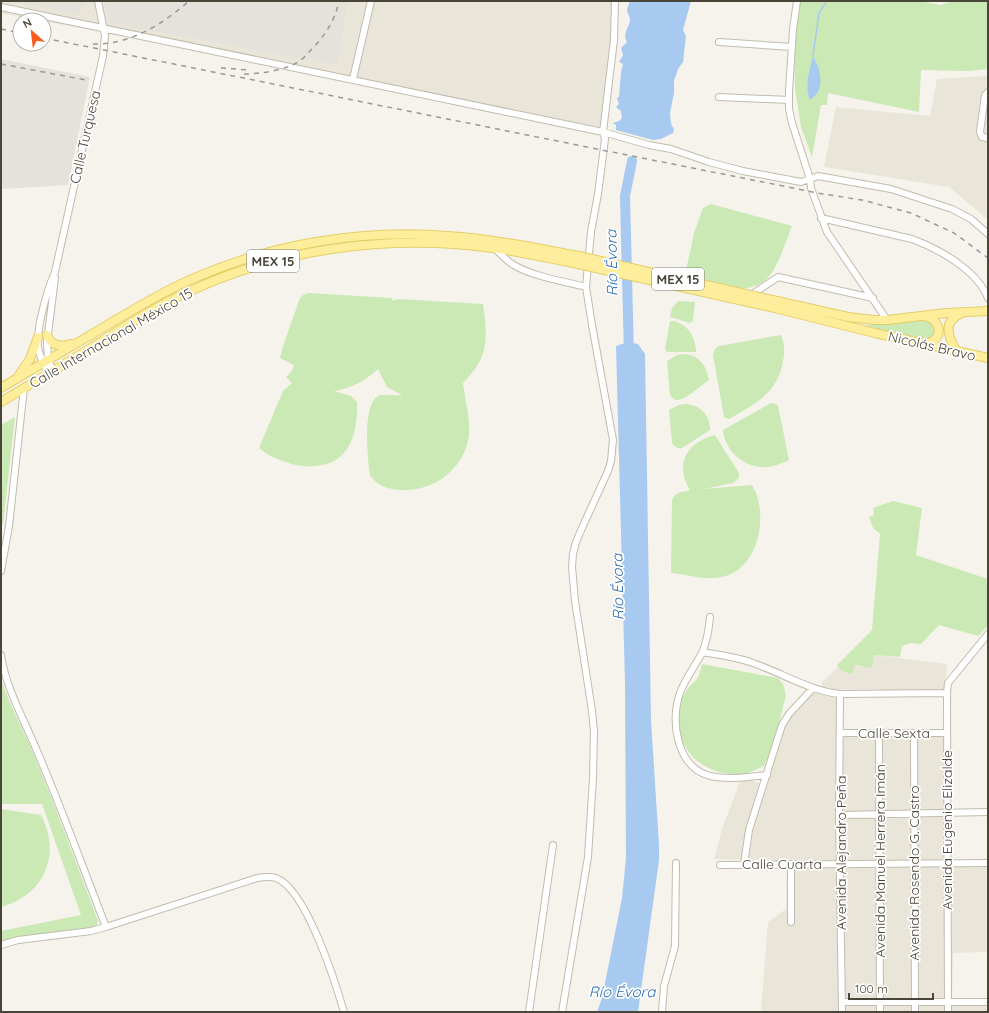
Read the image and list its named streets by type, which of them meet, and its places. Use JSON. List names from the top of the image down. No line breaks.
{"streets":{"main road":["MEX 15","Calle Internacional México 15","Nicolás Bravo"],"street":["Calle Turquesa","Calle Sexta","Avenida Eugenio Elizalde","Avenida Alejandro Peña","Avenida Manuel Herrera Imán","Calle Cuarta","Avenida Rosendo G. Castro"]},"crossings":[["Calle Turquesa","Calle Internacional México 15"],["MEX 15","Calle Internacional México 15"],["MEX 15","Nicolás Bravo"],["Calle Sexta","Avenida Eugenio Elizalde"],["Calle Sexta","Avenida Alejandro Peña"],["Calle Sexta","Avenida Manuel Herrera Imán"],["Calle Sexta","Avenida Rosendo G. Castro"],["Avenida Eugenio Elizalde","Calle Cuarta"],["Avenida Alejandro Peña","Calle Cuarta"],["Avenida Manuel Herrera Imán","Calle Cuarta"],["Calle Cuarta","Avenida Rosendo G. Castro"]],"water":["Río Évora"],"scale_bar":"100 m","north":"top left"}
